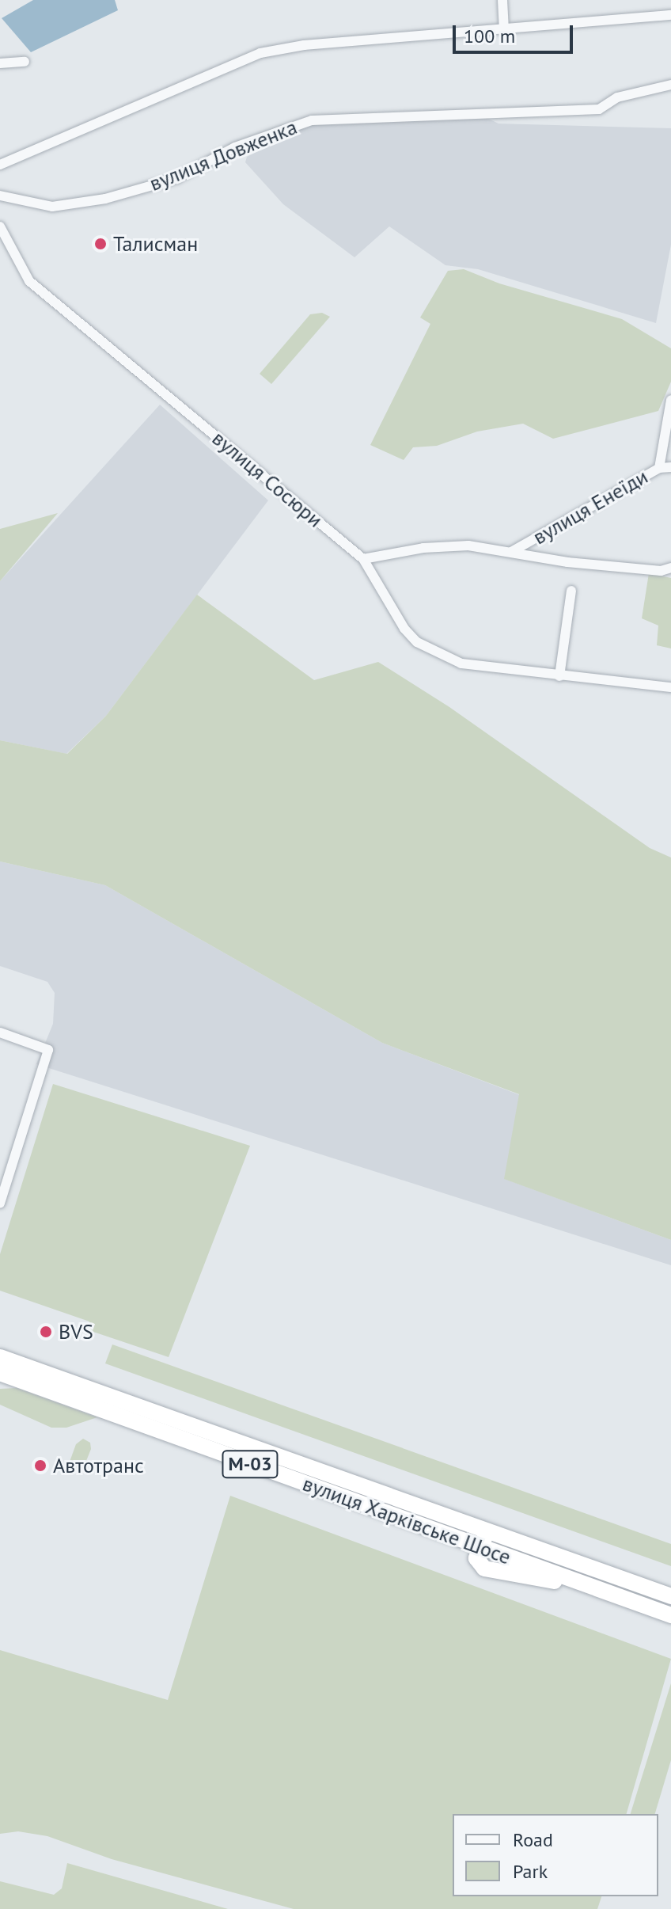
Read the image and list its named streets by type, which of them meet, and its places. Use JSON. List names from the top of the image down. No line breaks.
{"streets":{"highway":["М-03","вулиця Харківське Шосе"],"street":["вулиця Довженка","вулиця Сосюри","вулиця Енеїди"]},"places":["Талисман","BVS","Автотранс"],"legend":["Road","Park"],"scale_bar":"100 m"}
